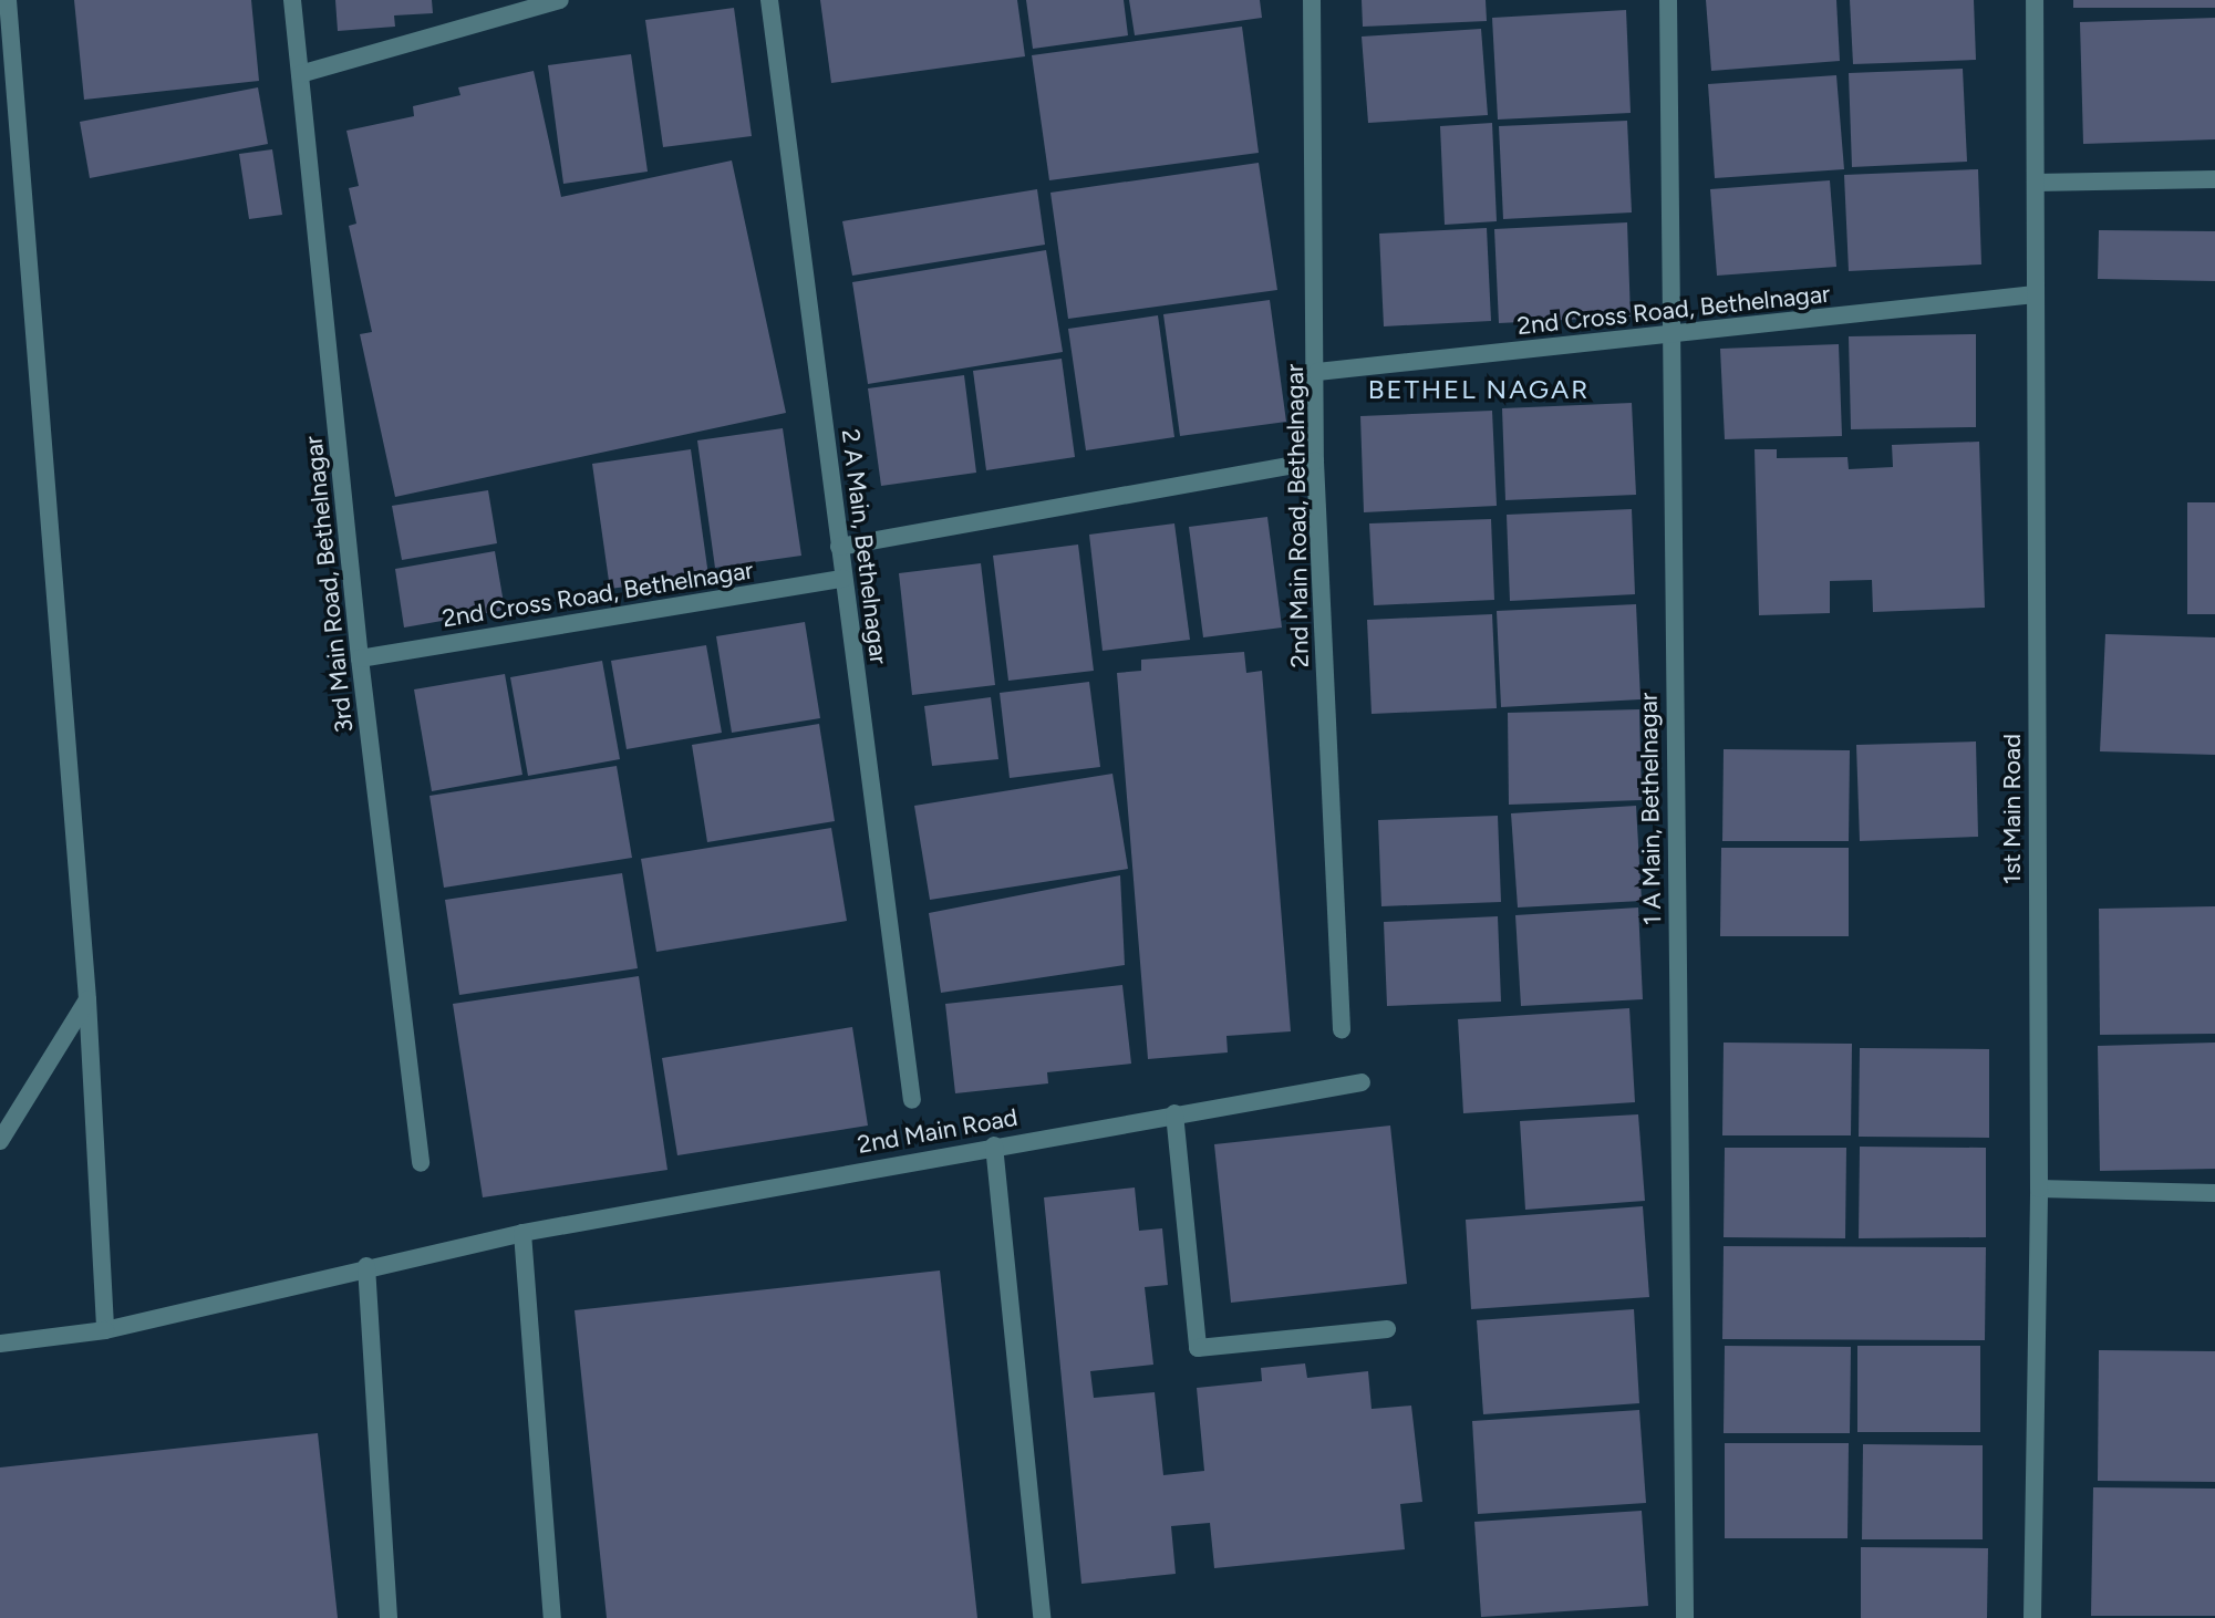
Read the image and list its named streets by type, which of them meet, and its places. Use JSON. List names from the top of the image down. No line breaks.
{"streets":{"street":["2nd Cross Road, Bethelnagar","2nd Main Road, Bethelnagar","2 A Main, Bethelnagar","3rd Main Road, Bethelnagar","1 A Main, Bethelnagar","1st Main Road","2nd Main Road"]},"crossings":[["2nd Cross Road, Bethelnagar","2nd Main Road, Bethelnagar"],["2nd Cross Road, Bethelnagar","2 A Main, Bethelnagar"],["2nd Cross Road, Bethelnagar","3rd Main Road, Bethelnagar"],["2nd Cross Road, Bethelnagar","1 A Main, Bethelnagar"],["2nd Cross Road, Bethelnagar","1st Main Road"]],"districts":["BETHEL NAGAR"]}
